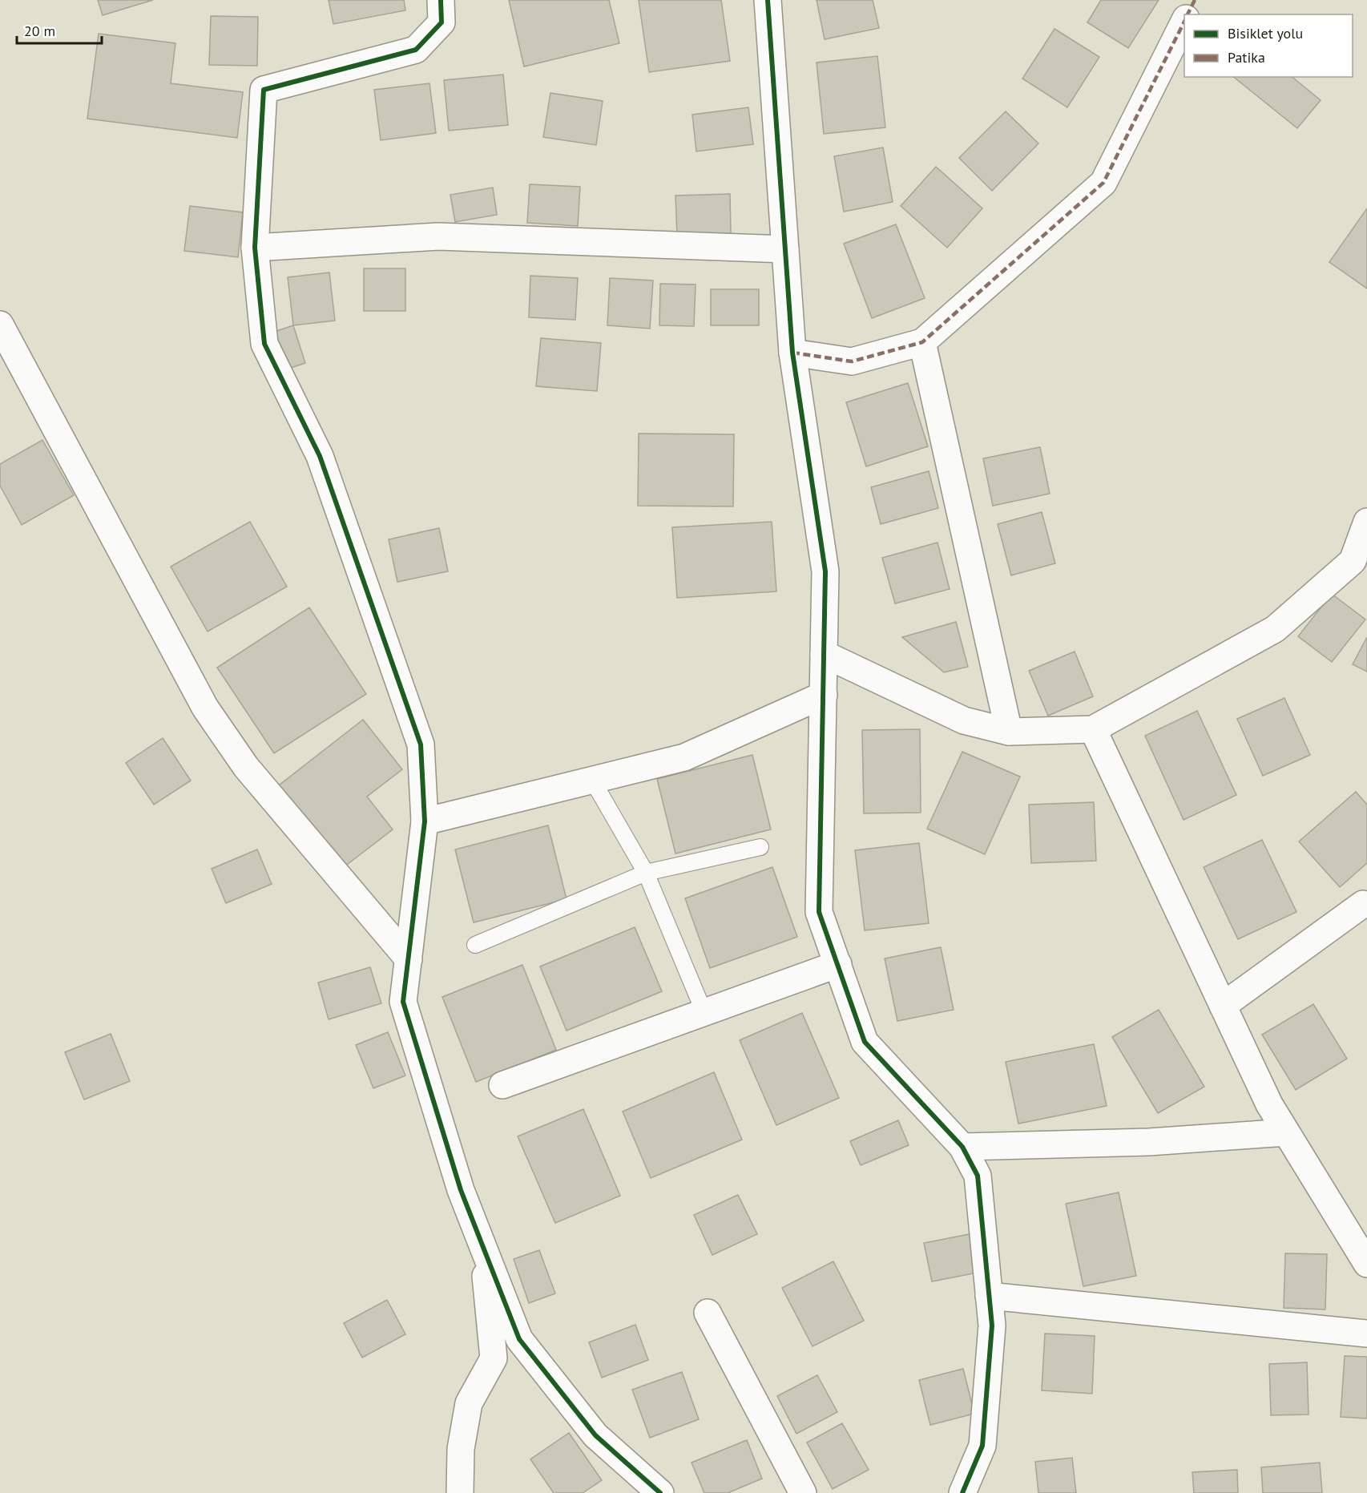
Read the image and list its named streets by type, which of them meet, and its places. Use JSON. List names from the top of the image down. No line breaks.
{"legend":["Bisiklet yolu","Patika"],"scale_bar":"20 m"}
